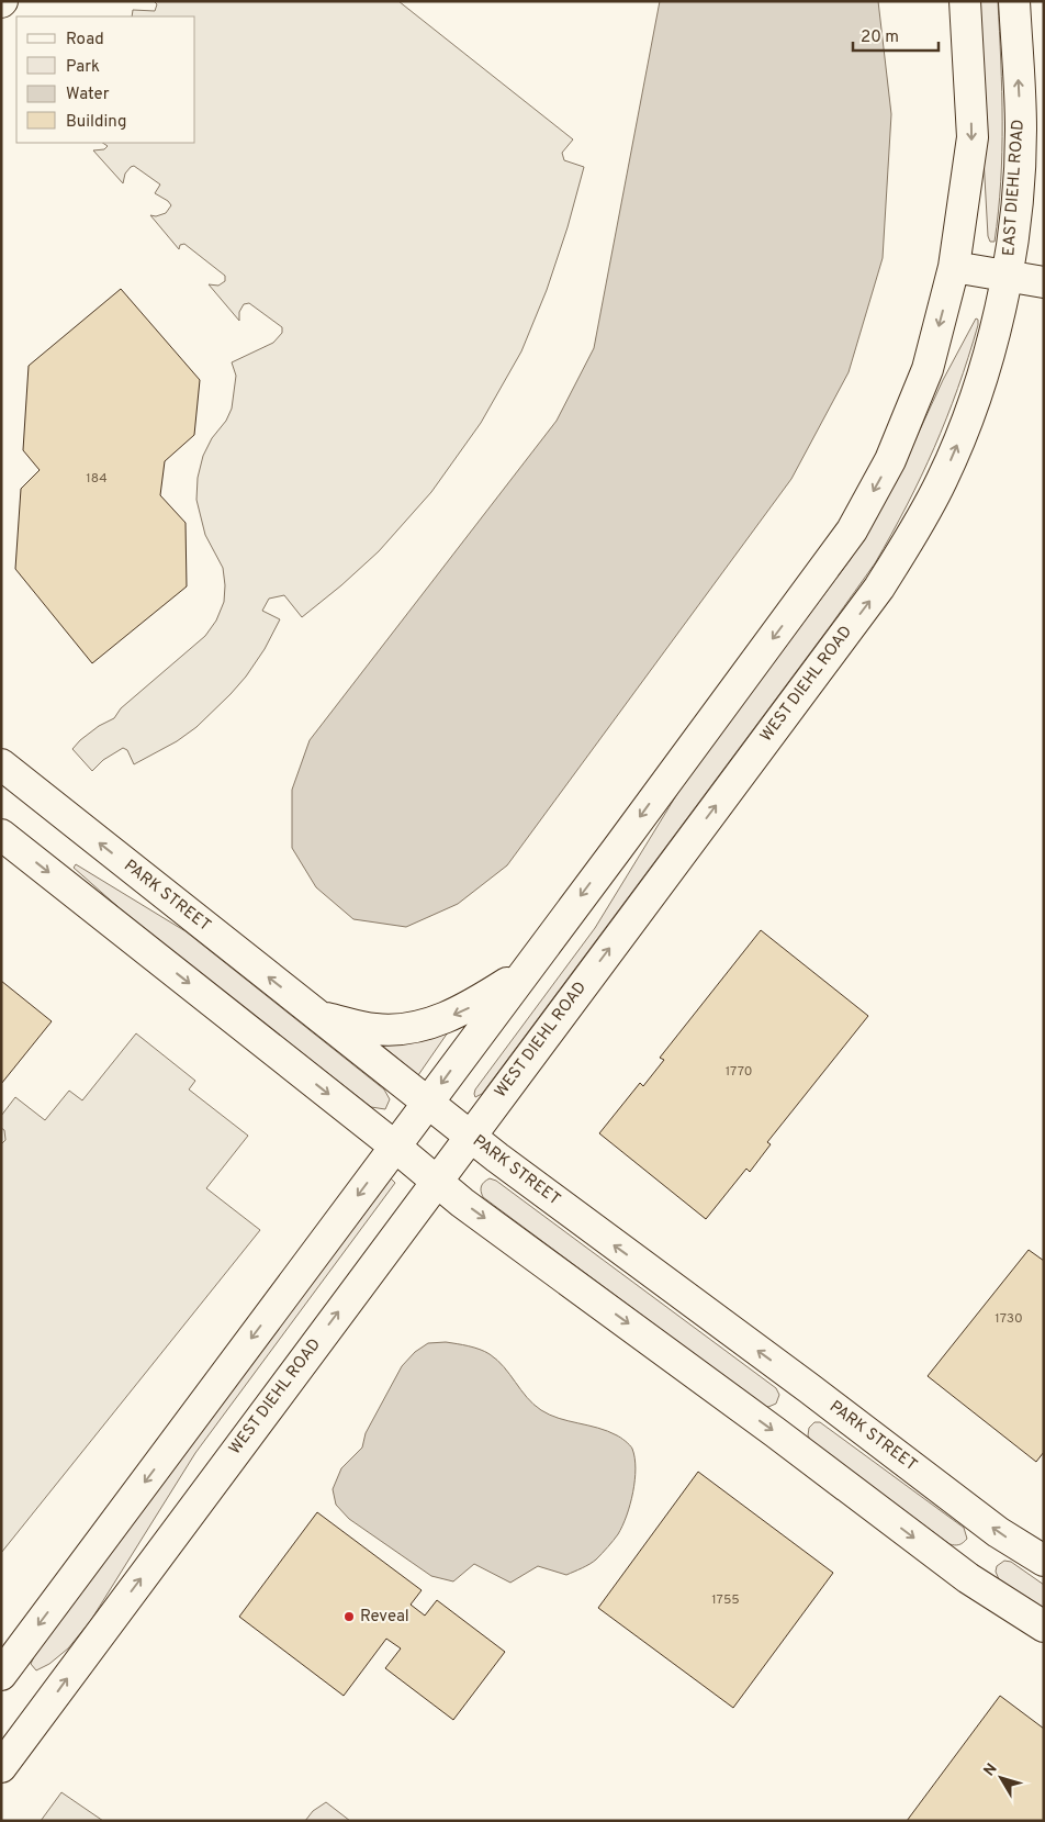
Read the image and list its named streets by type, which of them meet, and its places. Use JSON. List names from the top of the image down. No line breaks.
{"streets":{"street":["EAST DIEHL ROAD","WEST DIEHL ROAD","PARK STREET"]},"crossings":[["EAST DIEHL ROAD","WEST DIEHL ROAD"],["WEST DIEHL ROAD","PARK STREET"]],"places":["Reveal"],"house_numbers":["184","1770","1730","1755"],"legend":["Road","Park","Water","Building"],"scale_bar":"20 m","north":"top left"}
